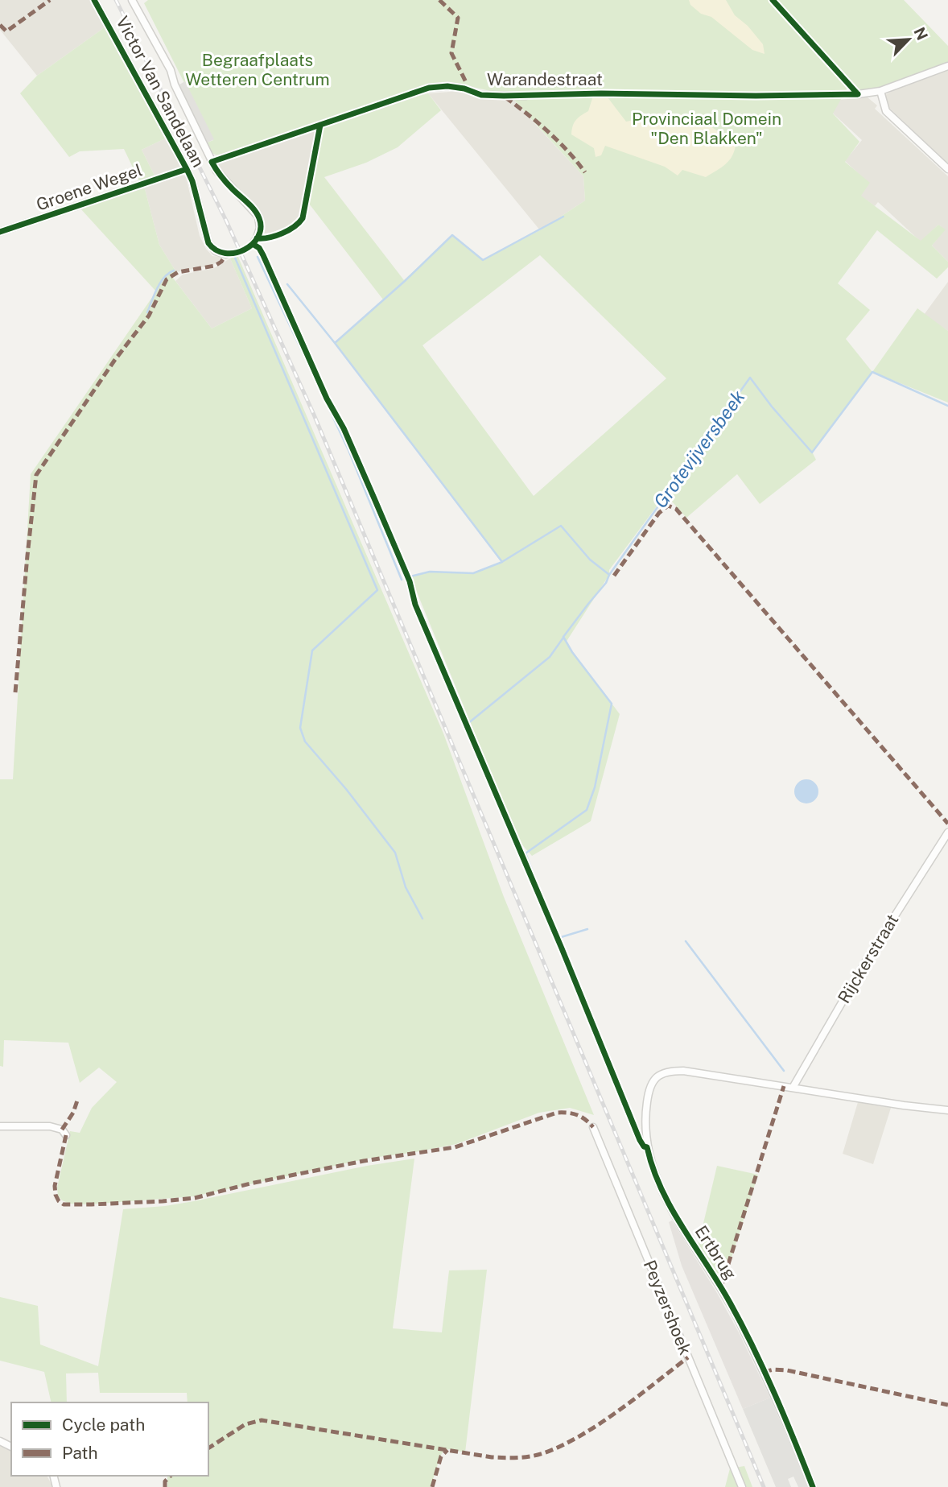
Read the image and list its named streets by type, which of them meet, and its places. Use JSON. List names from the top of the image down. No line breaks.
{"streets":{"street":["Warandestraat","Victor Van Sandelaan","Groene Wegel","Rijckerstraat","Ertbrug","Peyzershoek"]},"crossings":[["Victor Van Sandelaan","Groene Wegel"],["Rijckerstraat","Ertbrug"]],"water":["Grotevijversbeek"],"parks":["Begraafplaats Wetteren Centrum","Provinciaal Domein \"Den Blakken\""],"legend":["Cycle path","Path"],"north":"top right"}
